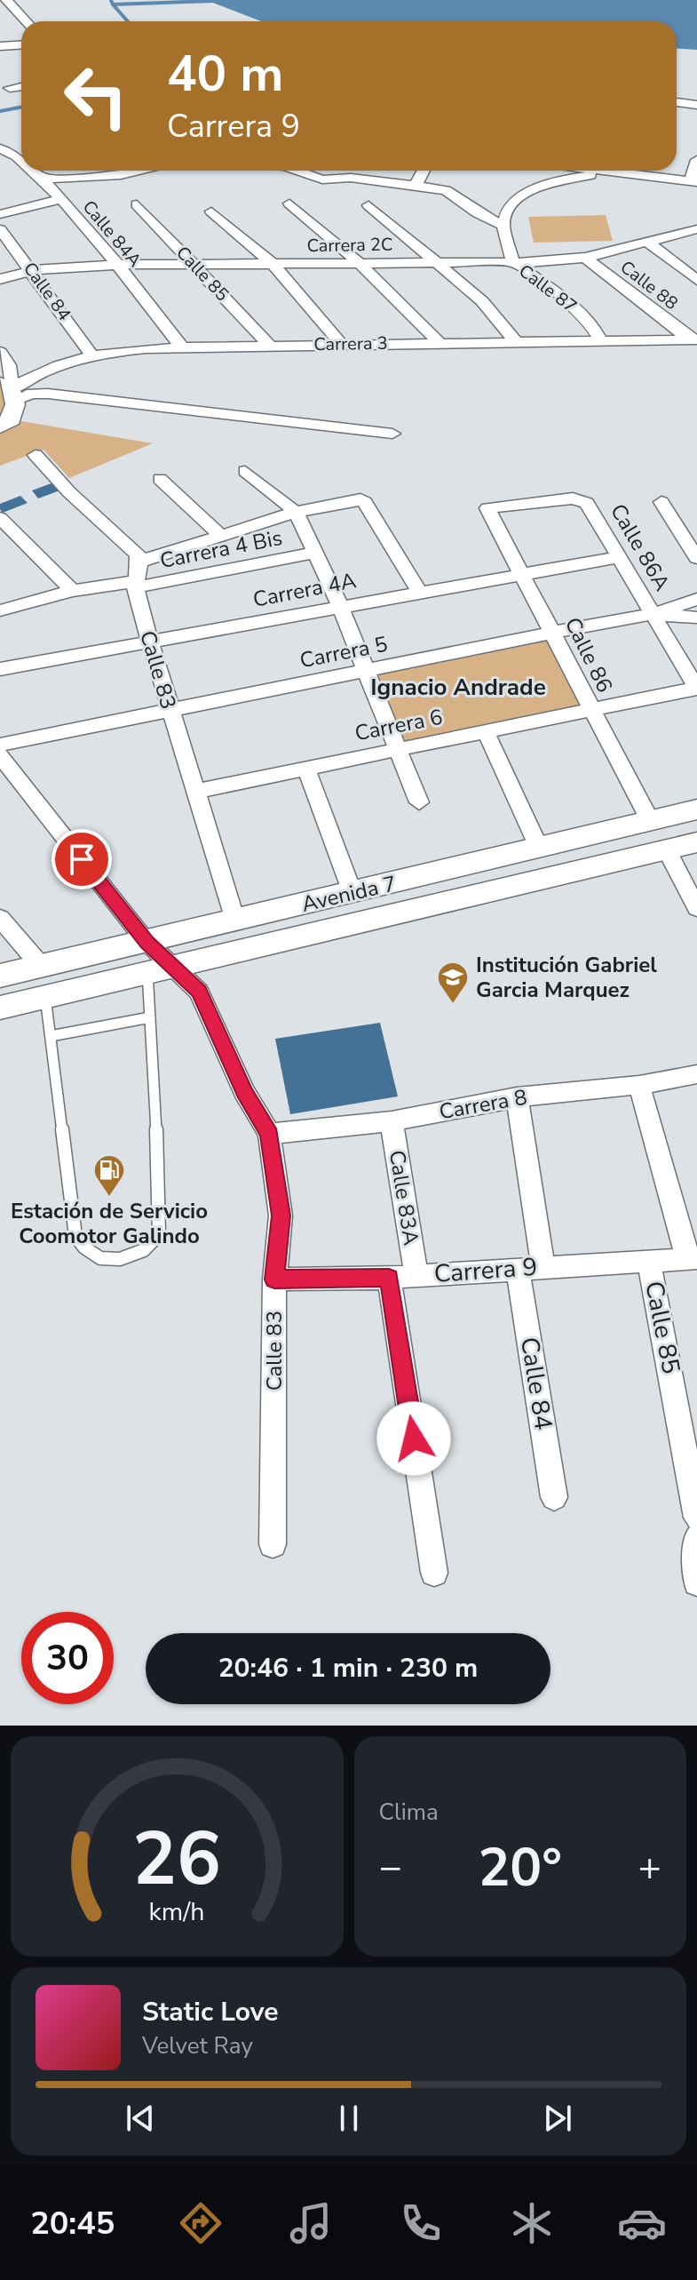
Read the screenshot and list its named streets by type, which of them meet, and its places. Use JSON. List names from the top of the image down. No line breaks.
{"streets":{"main road":["Avenida 7"],"street":["Calle 84A","Carrera 2C","Calle 85","Calle 88","Calle 87","Calle 84","Carrera 3","Calle 86A","Carrera 4 Bis","Carrera 4A","Carrera 5","Calle 86","Calle 83","Carrera 6","Carrera 8","Calle 83A","Carrera 9"]},"crossings":[["Calle 84A","Carrera 2C"],["Calle 84A","Carrera 3"],["Carrera 2C","Calle 85"],["Carrera 2C","Calle 88"],["Carrera 2C","Calle 87"],["Carrera 2C","Calle 84"],["Calle 85","Carrera 3"],["Calle 85","Carrera 8"],["Calle 85","Carrera 9"],["Calle 88","Carrera 3"],["Calle 87","Carrera 3"],["Calle 84","Carrera 3"],["Calle 84","Carrera 9"],["Calle 86A","Carrera 4A"],["Calle 86A","Carrera 5"],["Calle 86A","Calle 86"],["Calle 86A","Carrera 6"],["Carrera 4 Bis","Calle 83"],["Carrera 4A","Calle 86"],["Carrera 4A","Calle 83"],["Carrera 5","Calle 86"],["Carrera 5","Calle 83"],["Calle 86","Carrera 6"],["Calle 86","Avenida 7"],["Calle 83","Carrera 6"],["Calle 83","Avenida 7"],["Calle 83","Carrera 8"],["Calle 83","Carrera 9"],["Carrera 8","Calle 83A"],["Calle 83A","Carrera 9"]],"districts":["Ignacio Andrade"],"places":{"school or university":["Institución Gabriel Garcia Marquez"],"fuel station":["Estación de Servicio Coomotor Galindo"]},"page":{"turn":["40 m","Carrera 9"],"limit":"30","trip":"20:46 · 1 min · 230 m","tile":"Clima","heat":["−","20°","+"],"song":["Static Love","Velvet Ray"],"tabs":"20:45","gauge":["26","km/h"]}}
